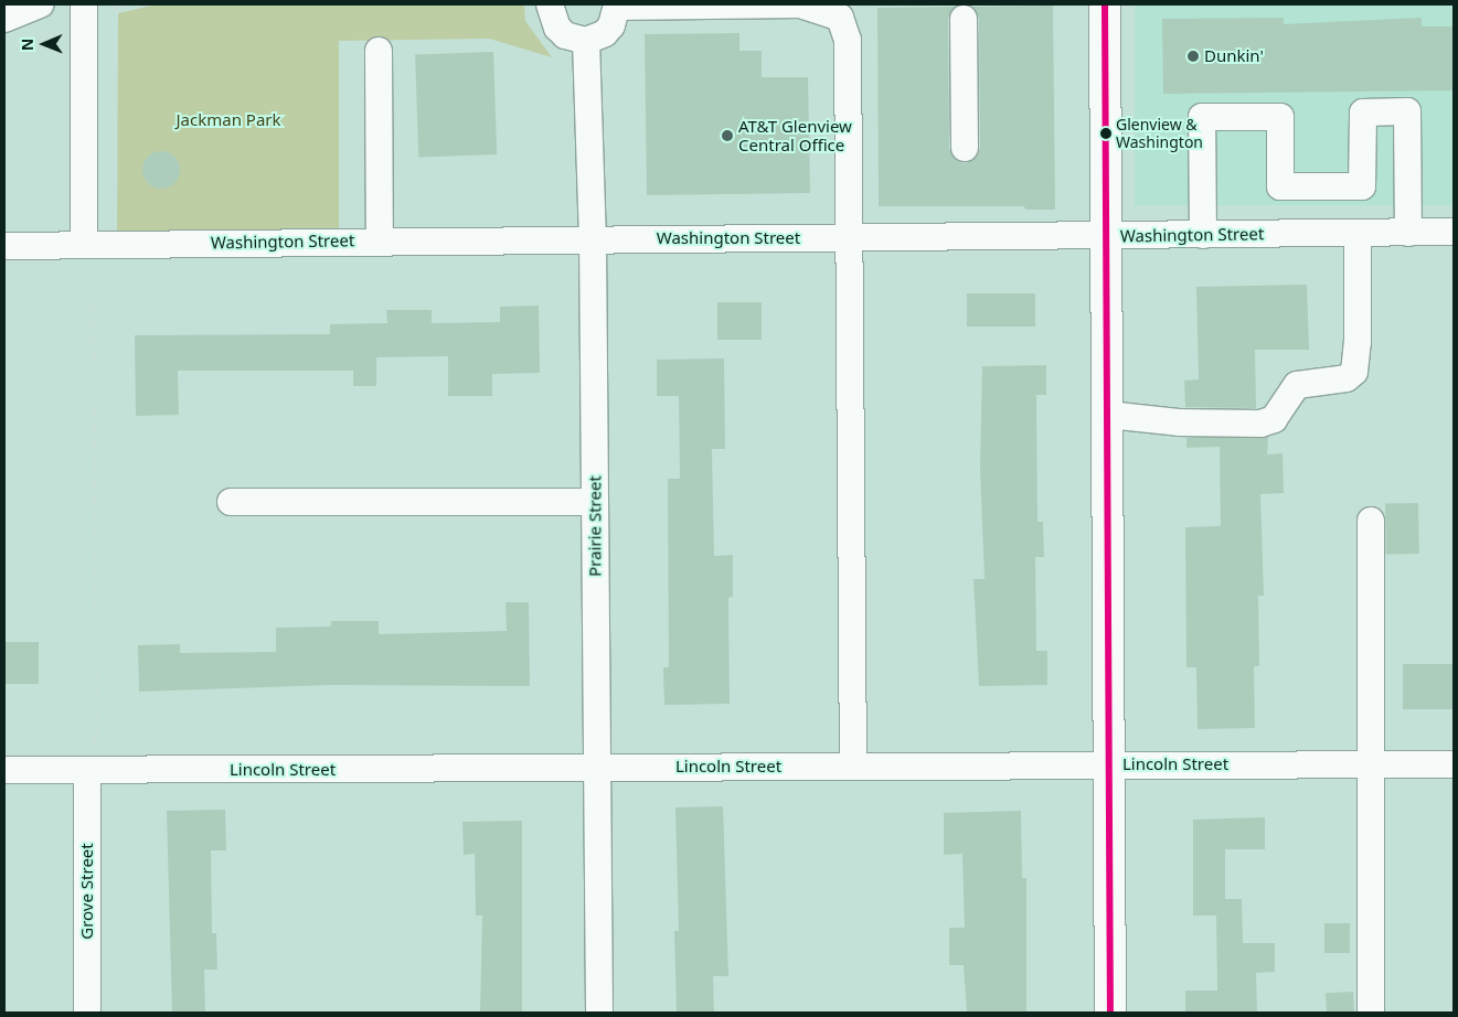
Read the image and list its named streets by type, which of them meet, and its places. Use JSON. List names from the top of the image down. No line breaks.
{"streets":{"street":["Washington Street","Prairie Street","Lincoln Street","Grove Street"]},"crossings":[["Washington Street","Prairie Street"],["Prairie Street","Lincoln Street"],["Lincoln Street","Grove Street"]],"parks":["Jackman Park"],"places":["Dunkin'","Glenview & Washington","AT&T Glenview Central Office"],"north":"left"}
